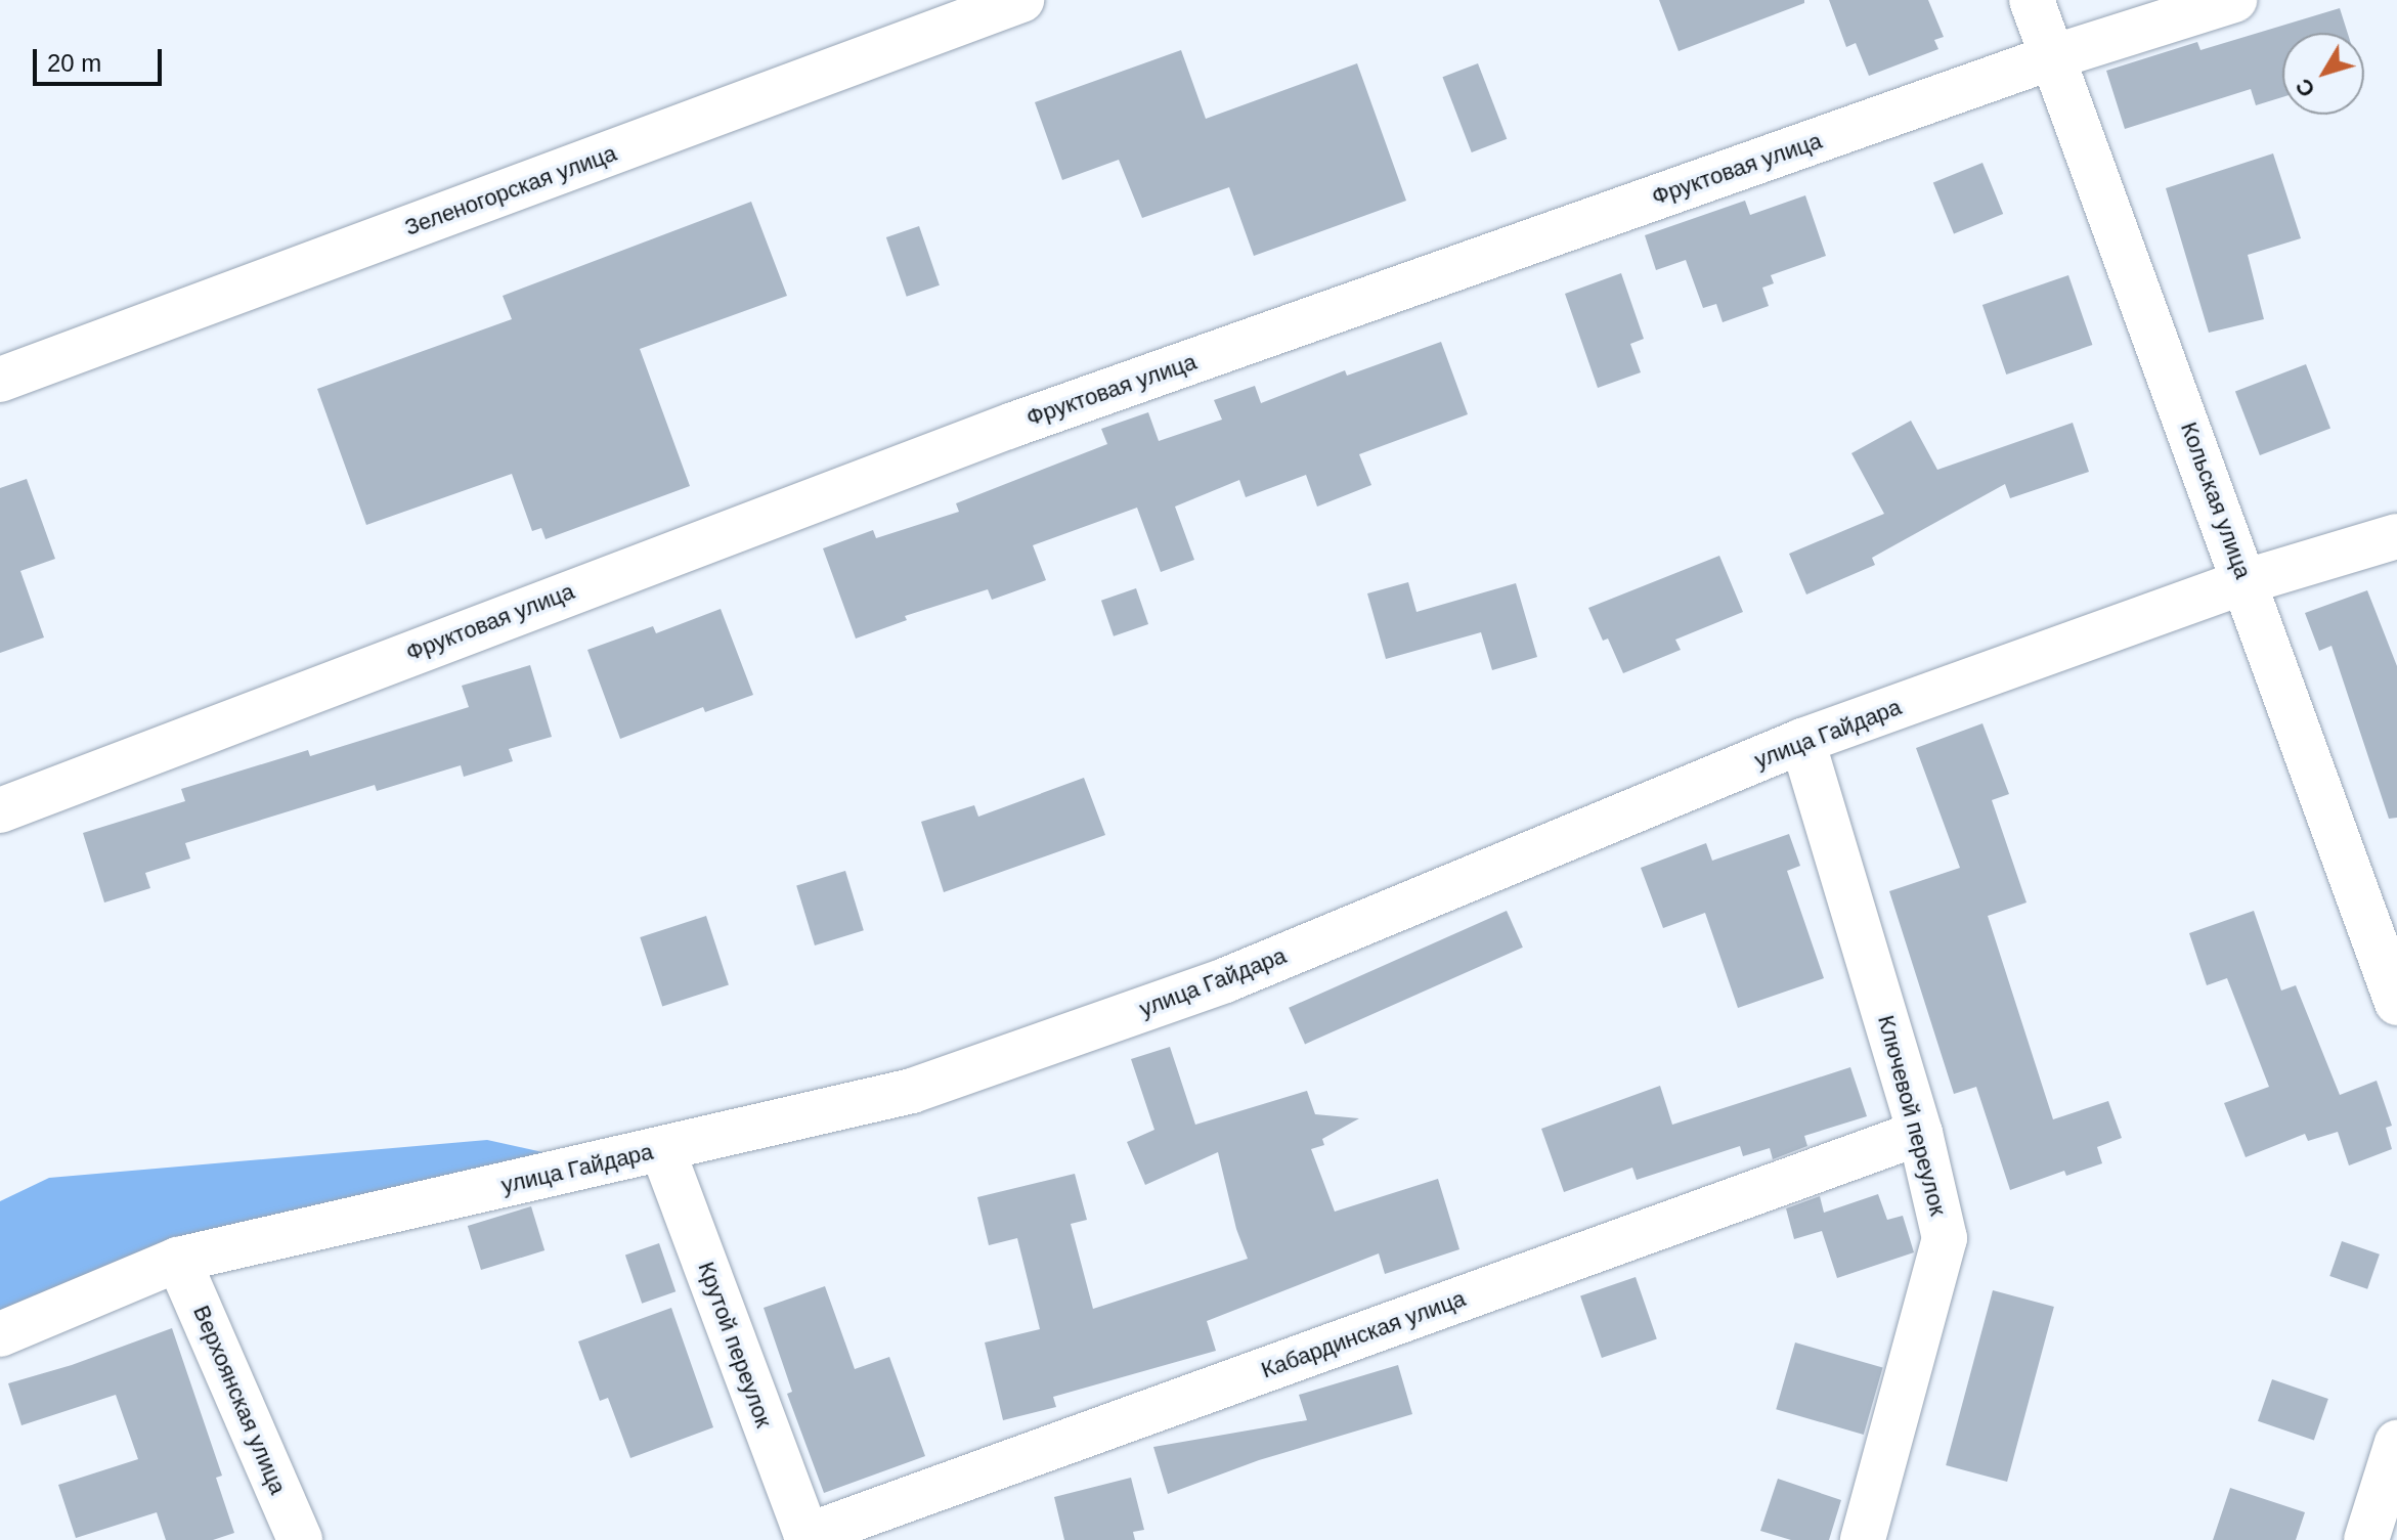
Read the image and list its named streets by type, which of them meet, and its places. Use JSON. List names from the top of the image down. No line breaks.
{"streets":{"street":["Фруктовая улица","Зеленогорская улица","Кольская улица","улица Гайдара","Ключевой переулок","Кабардинская улица","Крутой переулок","Верхоянская улица"]},"crossings":[["Фруктовая улица","Кольская улица"],["Кольская улица","улица Гайдара"],["улица Гайдара","Ключевой переулок"],["улица Гайдара","Крутой переулок"],["улица Гайдара","Верхоянская улица"],["Ключевой переулок","Кабардинская улица"],["Кабардинская улица","Крутой переулок"]],"scale_bar":"20 m","north":"bottom left"}
